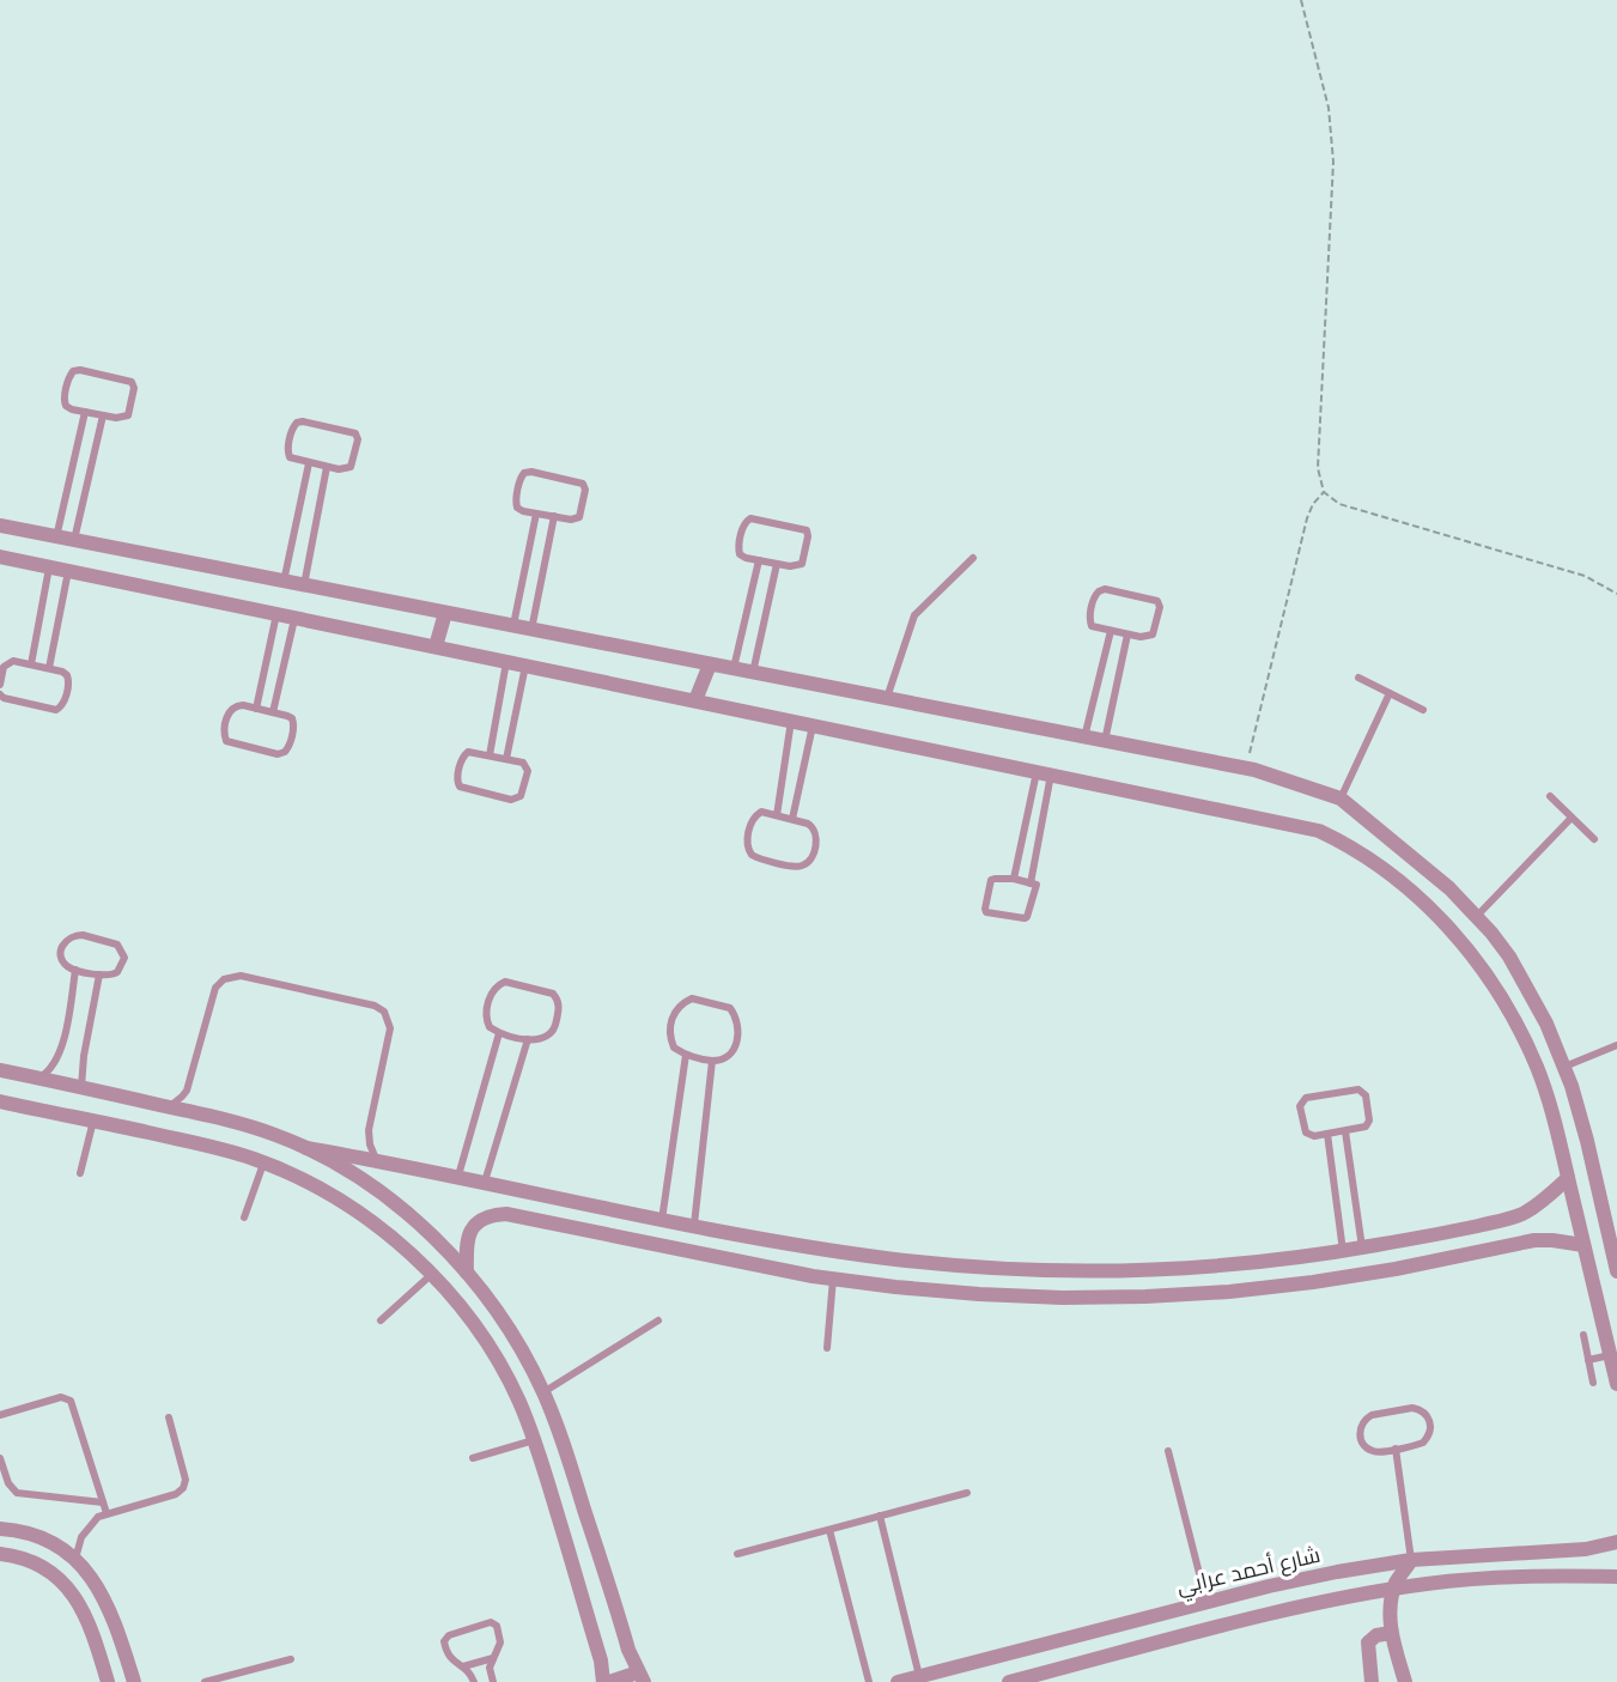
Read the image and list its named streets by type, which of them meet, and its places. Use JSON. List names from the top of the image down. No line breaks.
{"streets":{"street":["شارع أحمد عرابي"]}}
